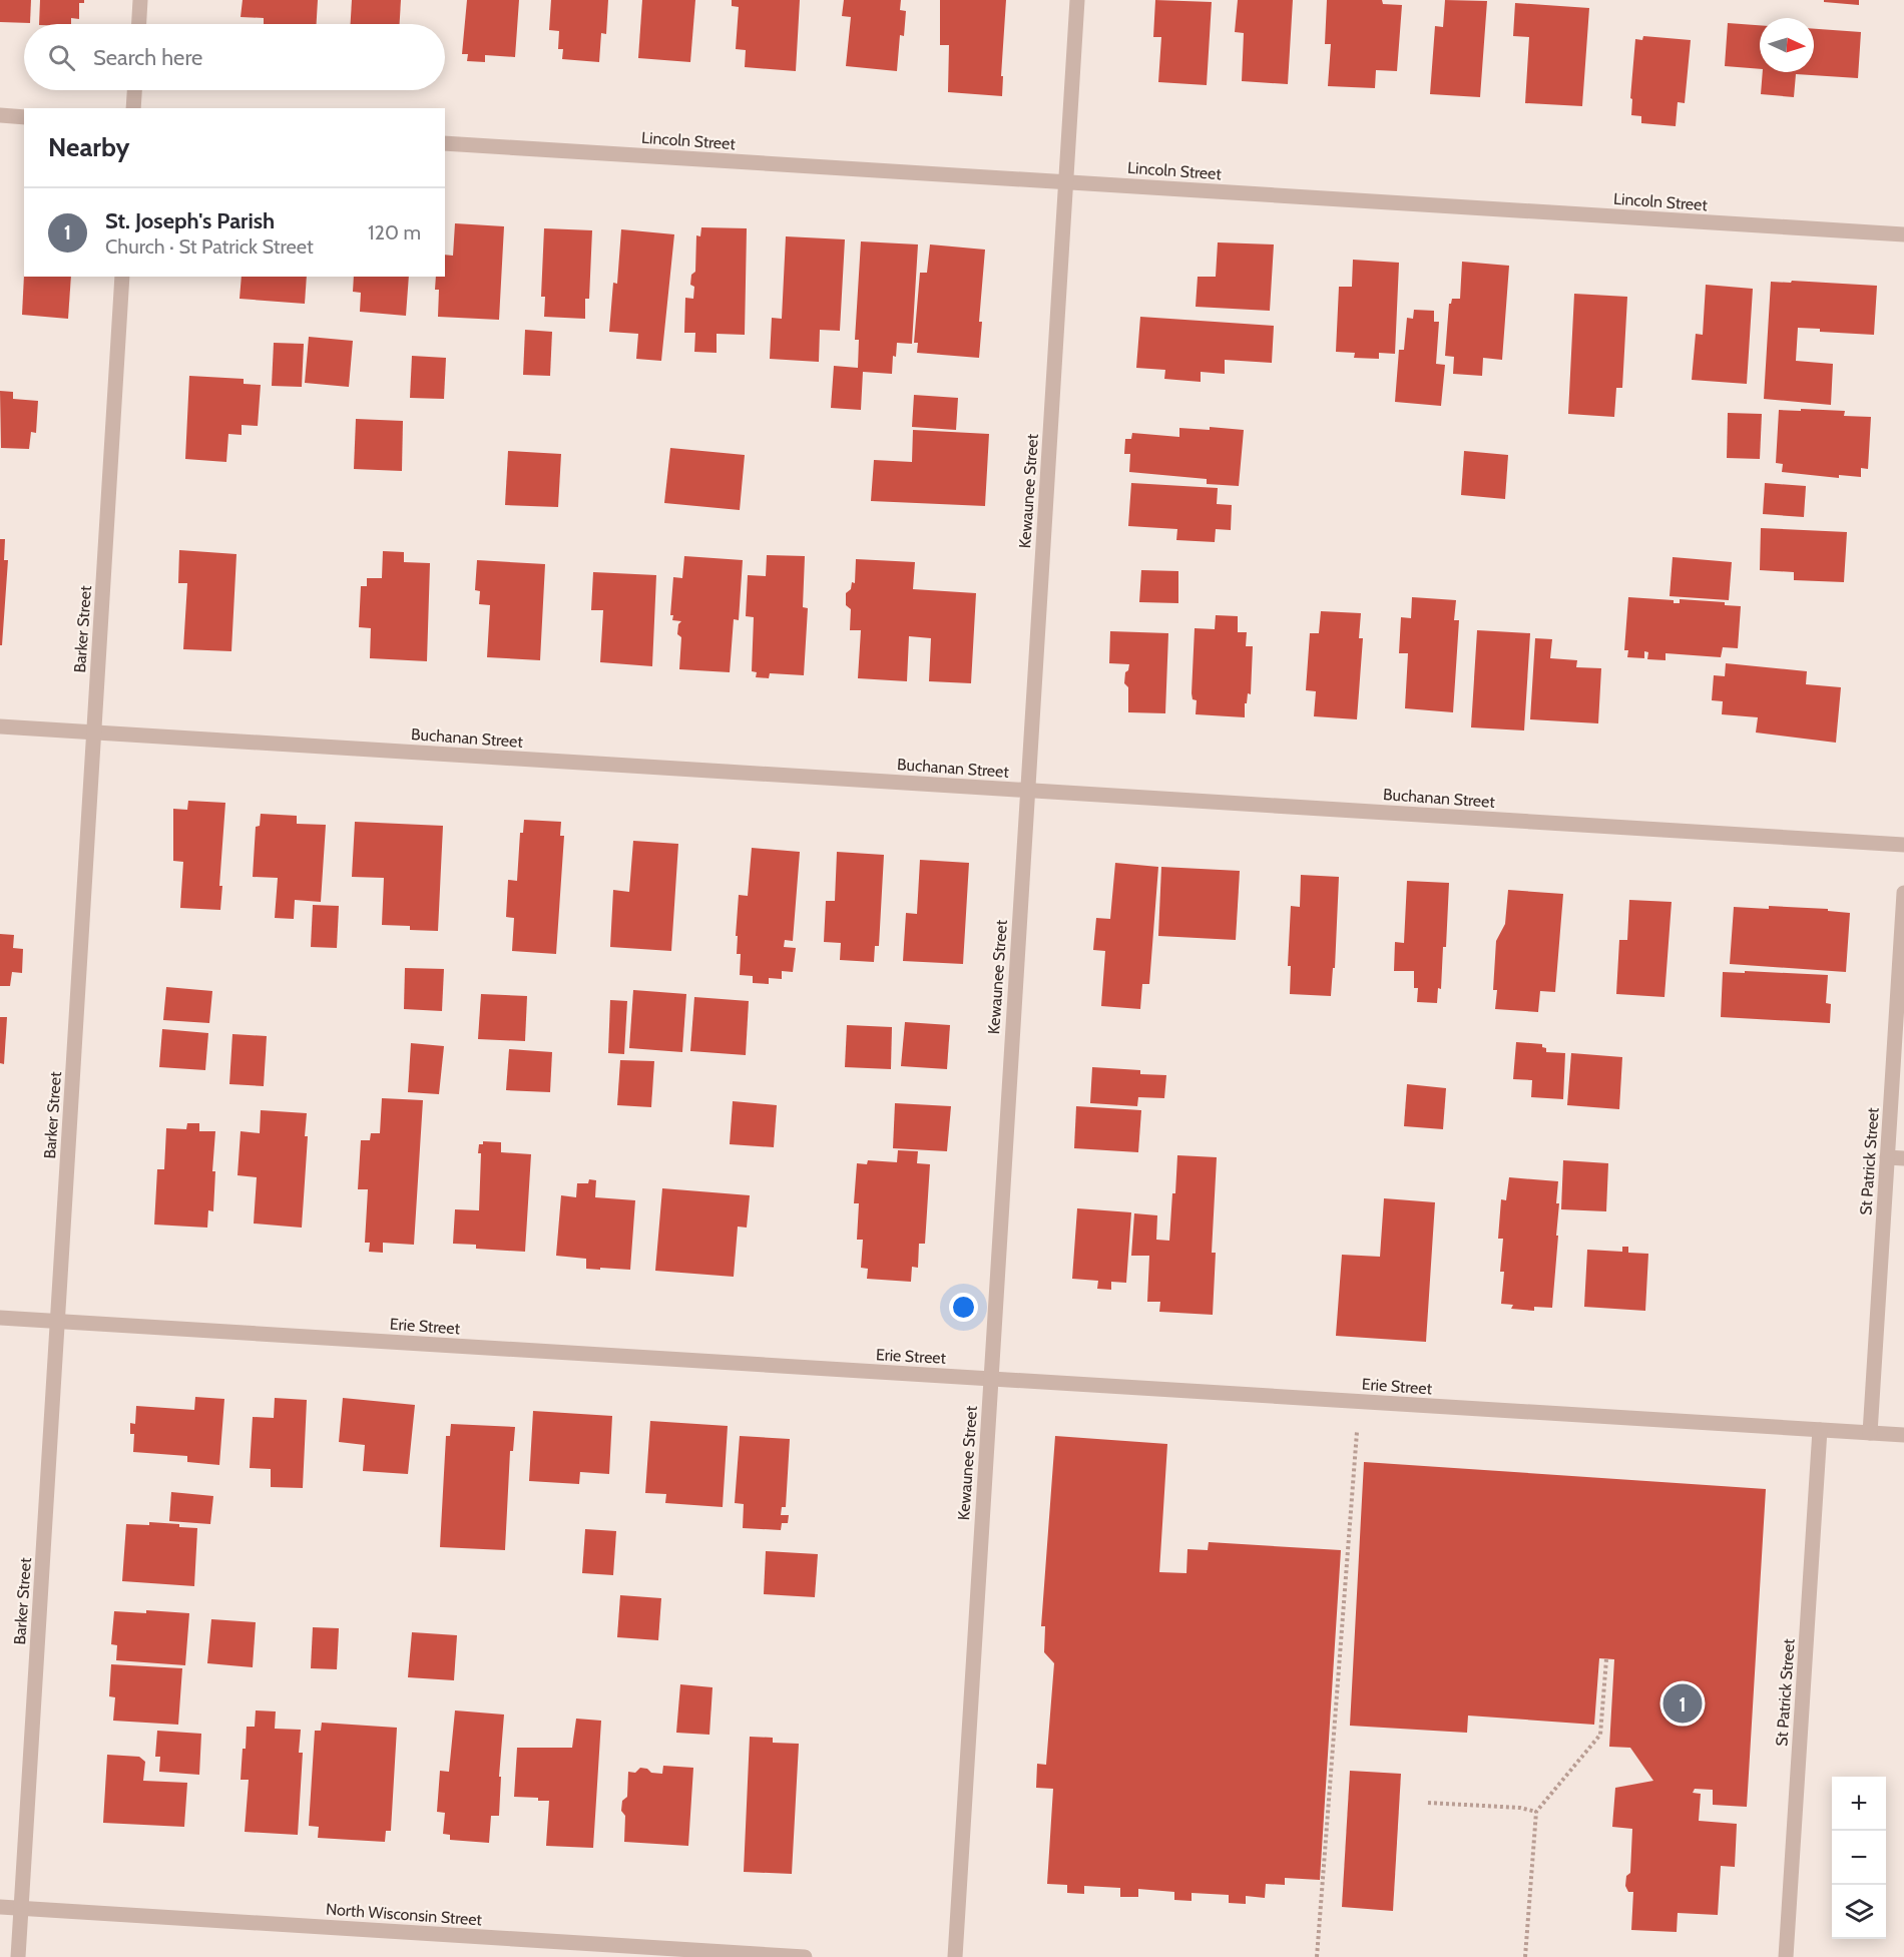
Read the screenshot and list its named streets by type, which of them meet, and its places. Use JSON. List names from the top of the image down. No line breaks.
{"streets":{"street":["Lincoln Street","Kewaunee Street","Barker Street","Buchanan Street","St Patrick Street","Erie Street","North Wisconsin Street"]},"crossings":[["Lincoln Street","Kewaunee Street"],["Kewaunee Street","Buchanan Street"],["Kewaunee Street","Erie Street"],["Barker Street","Buchanan Street"],["Barker Street","Erie Street"],["Barker Street","North Wisconsin Street"],["St Patrick Street","Erie Street"]],"north":"right","page":{"search":"Search here","heading":"Nearby","list":[{"mark":"1","name":"St. Joseph's Parish","note":"Church · St Patrick Street","value":"120 m"}],"pins":"1","map_buttons":["+","−"]}}
